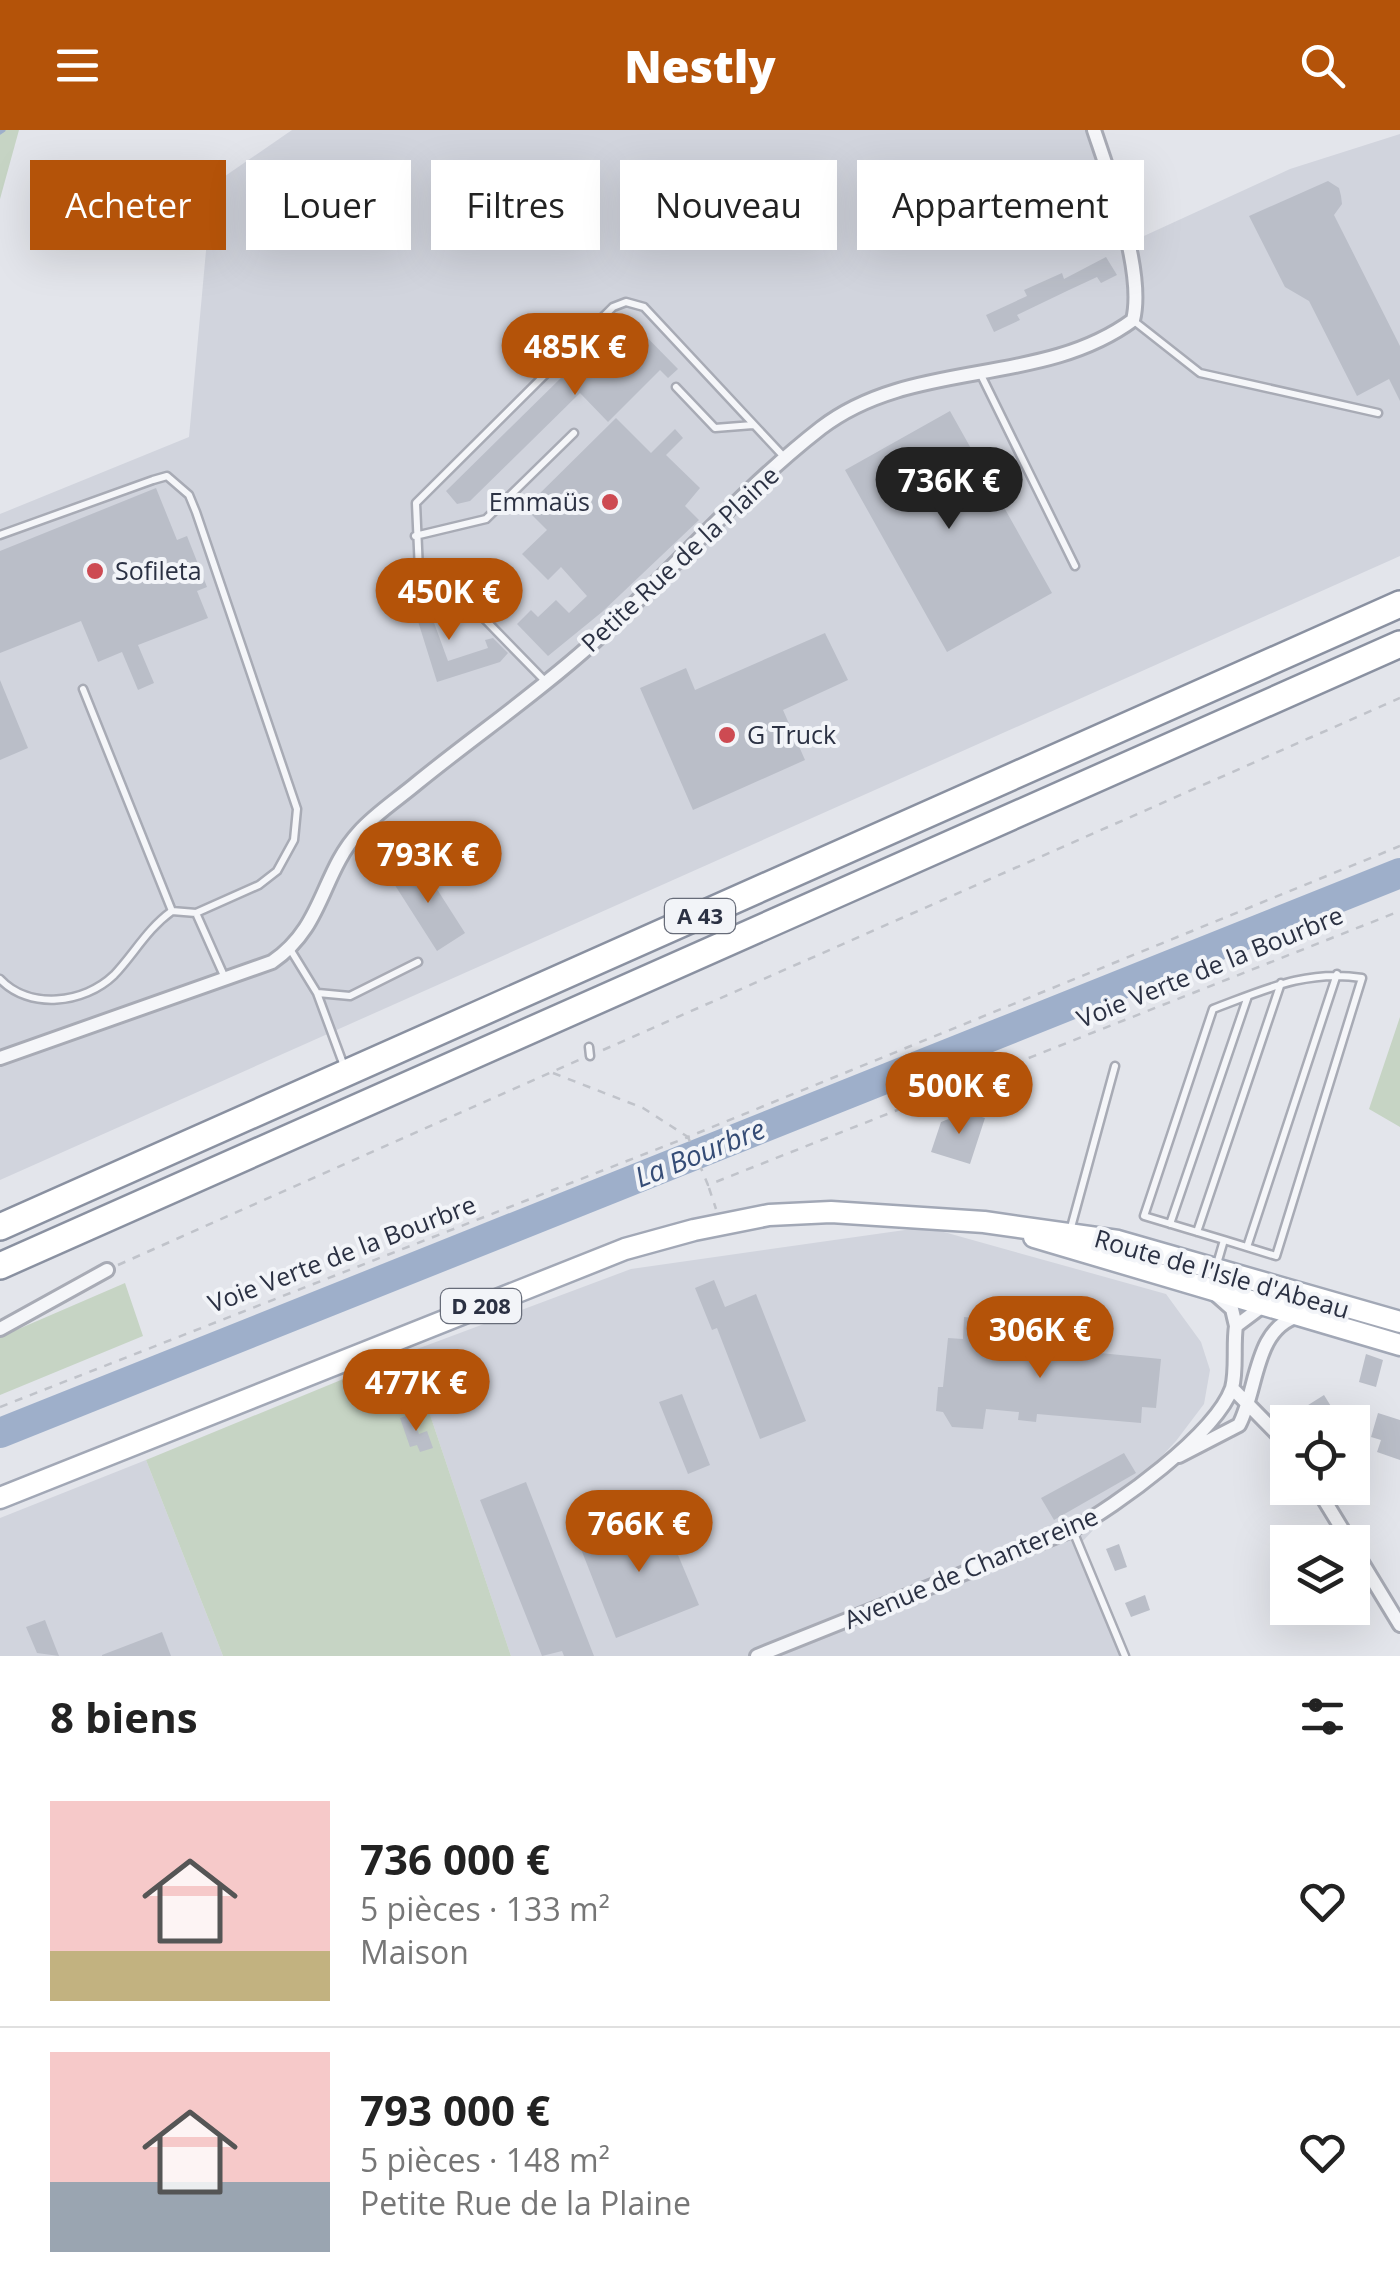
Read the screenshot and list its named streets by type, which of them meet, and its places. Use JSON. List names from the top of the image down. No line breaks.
{"streets":{"highway":["A 43"],"main road":["Route de l'Isle d'Abeau","D 208"],"street":["Petite Rue de la Plaine","Avenue de Chantereine"],"path":["Voie Verte de la Bourbre"]},"crossings":[["Route de l'Isle d'Abeau","Avenue de Chantereine"]],"water":["La Bourbre"],"places":["Emmaüs","Sofileta","G Truck"],"page":{"header":"Nestly","chip":["Acheter","Louer","Filtres","Nouveau","Appartement"],"price":["485K €","736K €","450K €","793K €","500K €","306K €","477K €","766K €"],"heading":"8 biens","list":[{"name":"736 000 €","note":"5 pièces · 133 m² · Maison"},{"name":"793 000 €","note":"5 pièces · 148 m² · Petite Rue de la Plaine"}]}}
